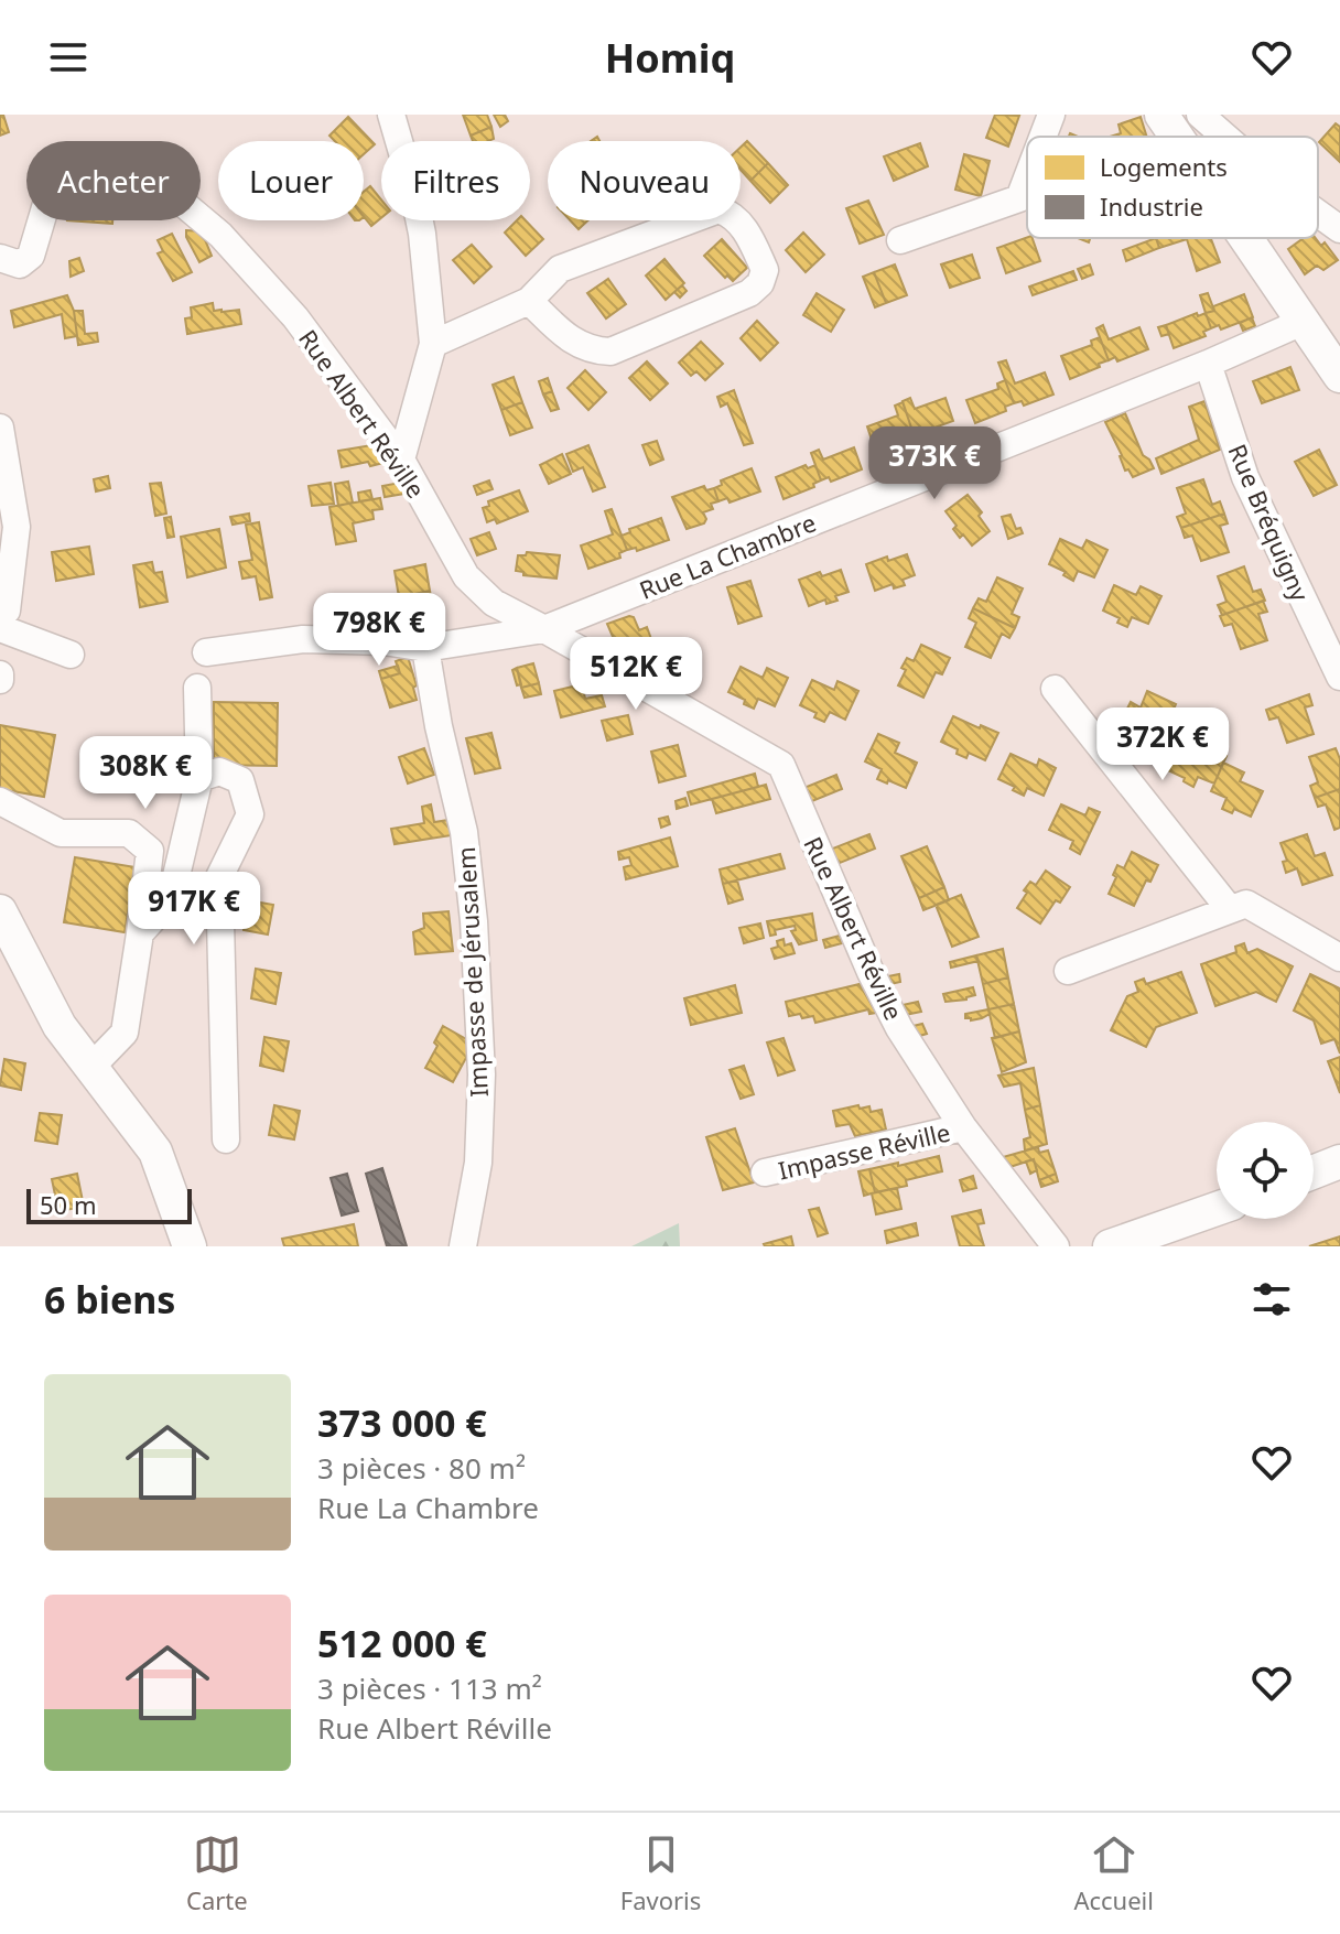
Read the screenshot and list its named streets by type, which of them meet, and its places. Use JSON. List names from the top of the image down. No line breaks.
{"streets":{"street":["Rue Albert Réville","Rue Bréquigny","Rue La Chambre","Impasse de Jérusalem","Impasse Réville"]},"crossings":[["Rue Albert Réville","Rue La Chambre"],["Rue Albert Réville","Impasse Réville"],["Rue Bréquigny","Rue La Chambre"],["Rue La Chambre","Impasse de Jérusalem"]],"legend":["Logements","Industrie"],"scale_bar":"50 m","page":{"header":"Homiq","chip":["Acheter","Louer","Filtres","Nouveau"],"price":["373K €","798K €","512K €","372K €","308K €","917K €"],"scale":"50 m","heading":"6 biens","list":[{"name":"373 000 €","note":"3 pièces · 80 m² · Rue La Chambre"},{"name":"512 000 €","note":"3 pièces · 113 m² · Rue Albert Réville"}],"tabs":["Carte","Favoris","Accueil"]}}
